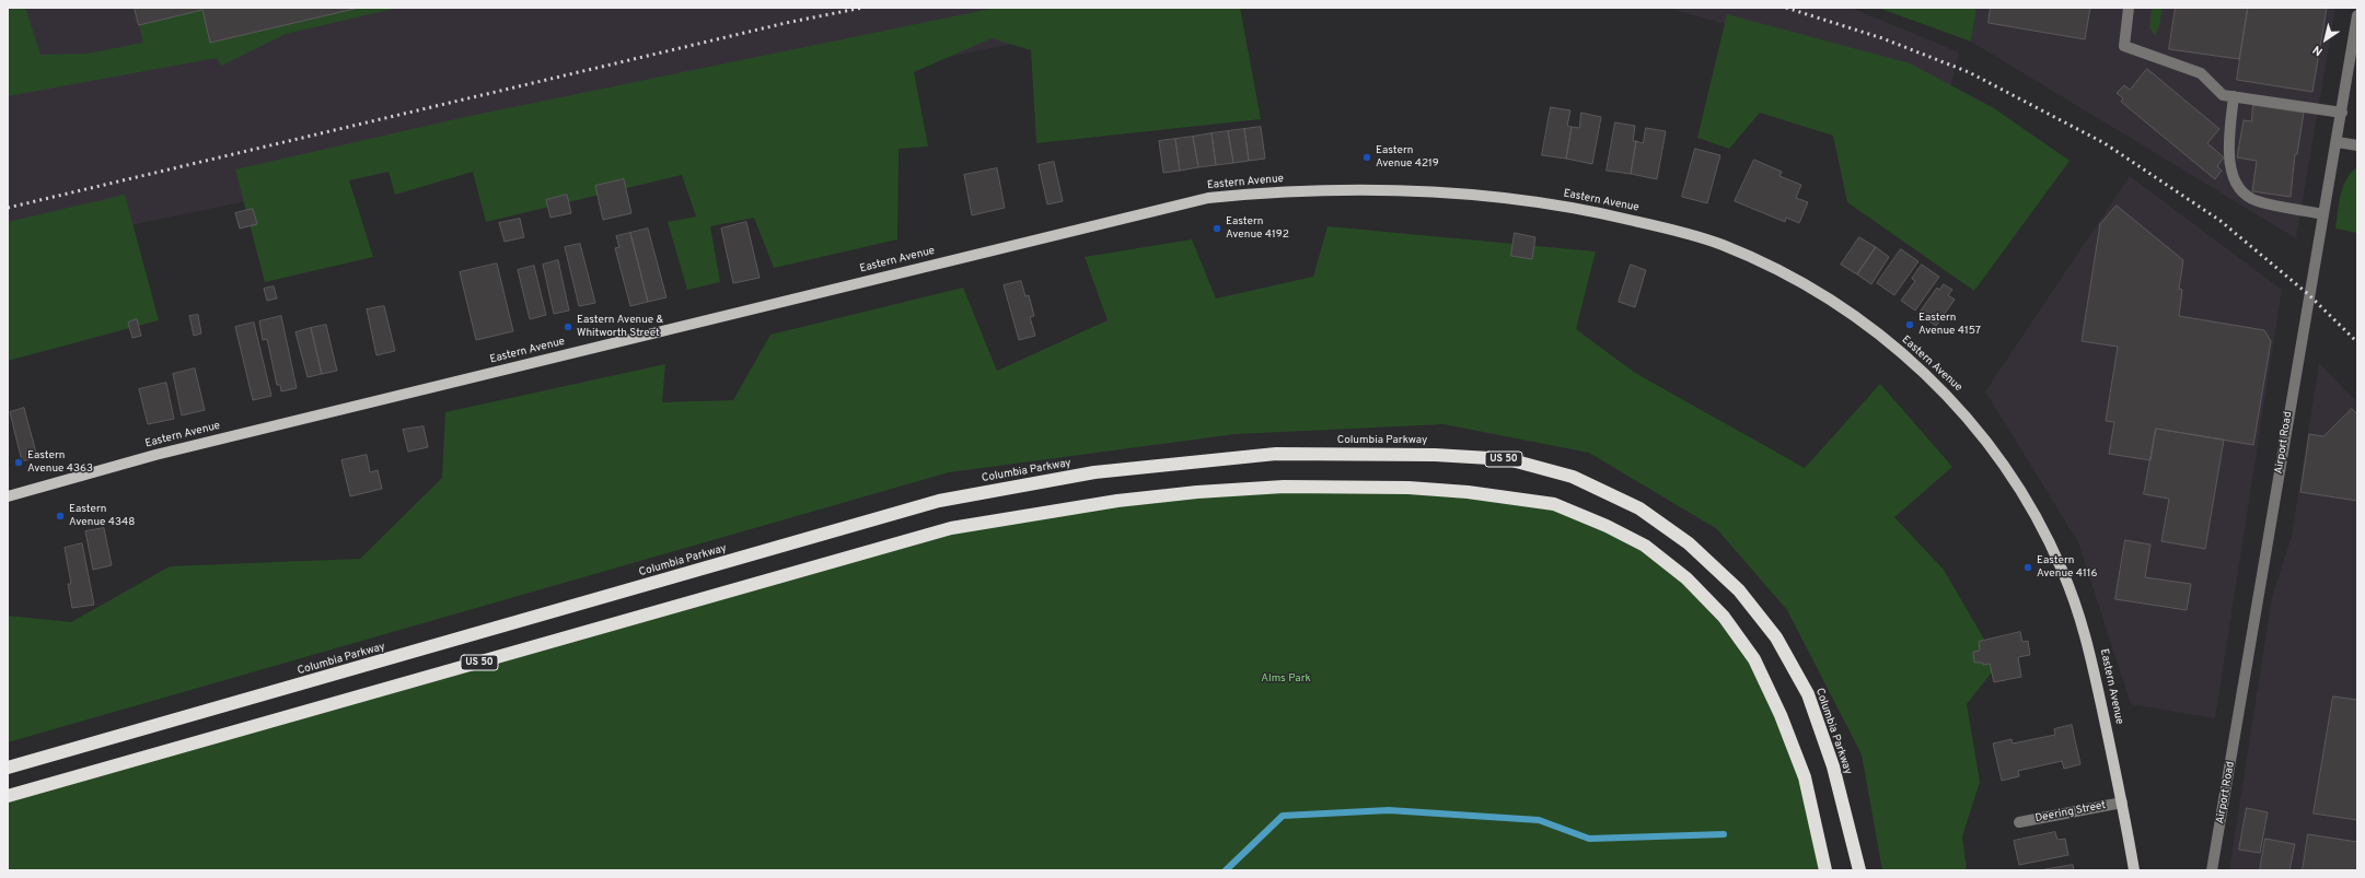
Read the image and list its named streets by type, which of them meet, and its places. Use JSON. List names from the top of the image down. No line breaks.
{"streets":{"highway":["Columbia Parkway","US 50"],"main road":["Eastern Avenue"],"street":["Airport Road","Deering Street"]},"crossings":[["Eastern Avenue","Deering Street"]],"parks":["Alms Park"],"places":["Eastern Avenue 4219","Eastern Avenue 4192","Eastern Avenue 4157","Eastern Avenue & Whitworth Street","Eastern Avenue 4363","Eastern Avenue 4348","Eastern Avenue 4116"],"north":"bottom left"}
